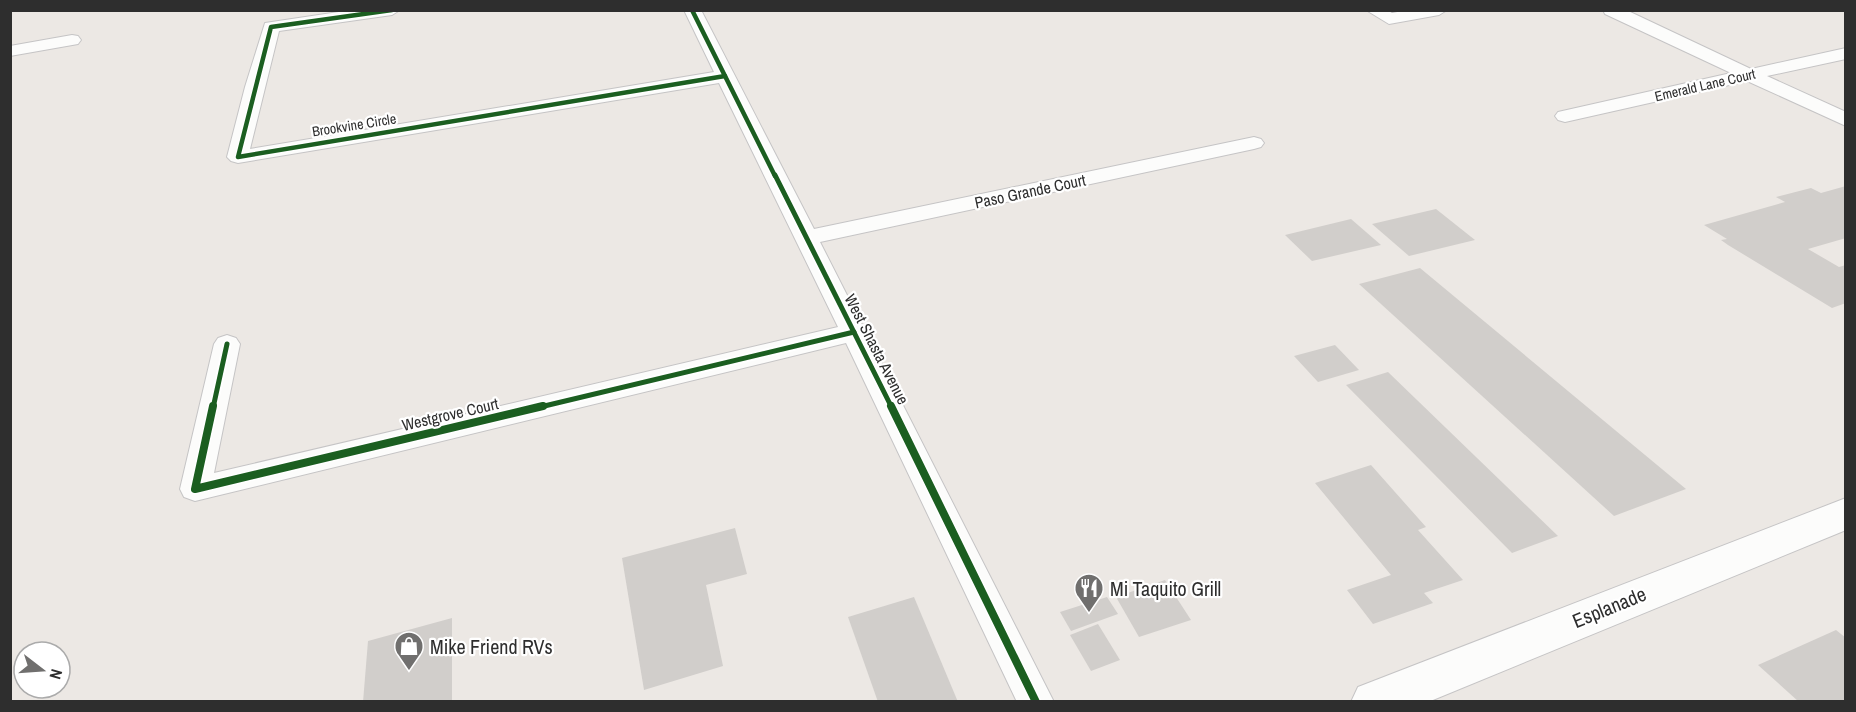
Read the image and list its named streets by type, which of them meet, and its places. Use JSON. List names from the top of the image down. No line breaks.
{"streets":{"main road":["Esplanade"],"street":["Emerald Lane Court","Brookvine Circle","Paso Grande Court","West Shasta Avenue","Westgrove Court"]},"crossings":[["Brookvine Circle","West Shasta Avenue"],["Paso Grande Court","West Shasta Avenue"],["West Shasta Avenue","Westgrove Court"]],"places":{"restaurant":["Mi Taquito Grill"],"shop":["Mike Friend RVs"]},"north":"right"}
